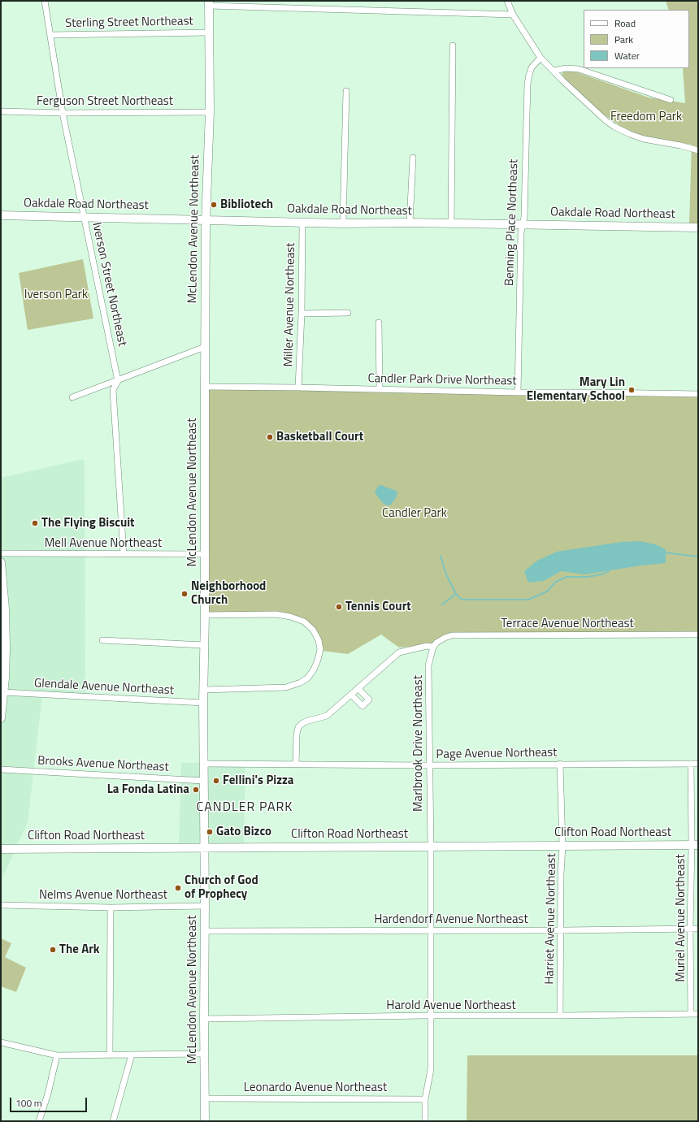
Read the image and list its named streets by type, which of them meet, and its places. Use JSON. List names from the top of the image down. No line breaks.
{"streets":{"street":["Sterling Street Northeast","Ferguson Street Northeast","Oakdale Road Northeast","Benning Place Northeast","McLendon Avenue Northeast","Iverson Street Northeast","Miller Avenue Northeast","Candler Park Drive Northeast","Mell Avenue Northeast","Terrace Avenue Northeast","Glendale Avenue Northeast","Marlbrook Drive Northeast","Page Avenue Northeast","Brooks Avenue Northeast","Clifton Road Northeast","Nelms Avenue Northeast","Muriel Avenue Northeast","Harriet Avenue Northeast","Hardendorf Avenue Northeast","Harold Avenue Northeast","Leonardo Avenue Northeast"]},"crossings":[["Sterling Street Northeast","McLendon Avenue Northeast"],["Sterling Street Northeast","Iverson Street Northeast"],["Ferguson Street Northeast","McLendon Avenue Northeast"],["Ferguson Street Northeast","Iverson Street Northeast"],["Oakdale Road Northeast","Benning Place Northeast"],["Oakdale Road Northeast","McLendon Avenue Northeast"],["Oakdale Road Northeast","Iverson Street Northeast"],["Oakdale Road Northeast","Miller Avenue Northeast"],["Benning Place Northeast","Candler Park Drive Northeast"],["McLendon Avenue Northeast","Candler Park Drive Northeast"],["McLendon Avenue Northeast","Mell Avenue Northeast"],["McLendon Avenue Northeast","Glendale Avenue Northeast"],["McLendon Avenue Northeast","Page Avenue Northeast"],["McLendon Avenue Northeast","Brooks Avenue Northeast"],["McLendon Avenue Northeast","Clifton Road Northeast"],["McLendon Avenue Northeast","Nelms Avenue Northeast"],["McLendon Avenue Northeast","Hardendorf Avenue Northeast"],["McLendon Avenue Northeast","Harold Avenue Northeast"],["McLendon Avenue Northeast","Leonardo Avenue Northeast"],["Iverson Street Northeast","Mell Avenue Northeast"],["Miller Avenue Northeast","Candler Park Drive Northeast"],["Terrace Avenue Northeast","Marlbrook Drive Northeast"],["Marlbrook Drive Northeast","Page Avenue Northeast"],["Marlbrook Drive Northeast","Clifton Road Northeast"],["Marlbrook Drive Northeast","Hardendorf Avenue Northeast"],["Marlbrook Drive Northeast","Harold Avenue Northeast"],["Marlbrook Drive Northeast","Leonardo Avenue Northeast"],["Page Avenue Northeast","Muriel Avenue Northeast"],["Page Avenue Northeast","Harriet Avenue Northeast"],["Clifton Road Northeast","Muriel Avenue Northeast"],["Clifton Road Northeast","Harriet Avenue Northeast"],["Muriel Avenue Northeast","Hardendorf Avenue Northeast"],["Muriel Avenue Northeast","Harold Avenue Northeast"],["Harriet Avenue Northeast","Hardendorf Avenue Northeast"],["Harriet Avenue Northeast","Harold Avenue Northeast"]],"districts":["CANDLER PARK"],"parks":["Freedom Park","Iverson Park","Candler Park"],"places":["Bibliotech","Mary Lin Elementary School","Basketball Court","The Flying Biscuit","Neighborhood Church","Tennis Court","Fellini's Pizza","La Fonda Latina","Gato Bizco","Church of God of Prophecy","The Ark"],"legend":["Road","Park","Water"],"scale_bar":"100 m"}
